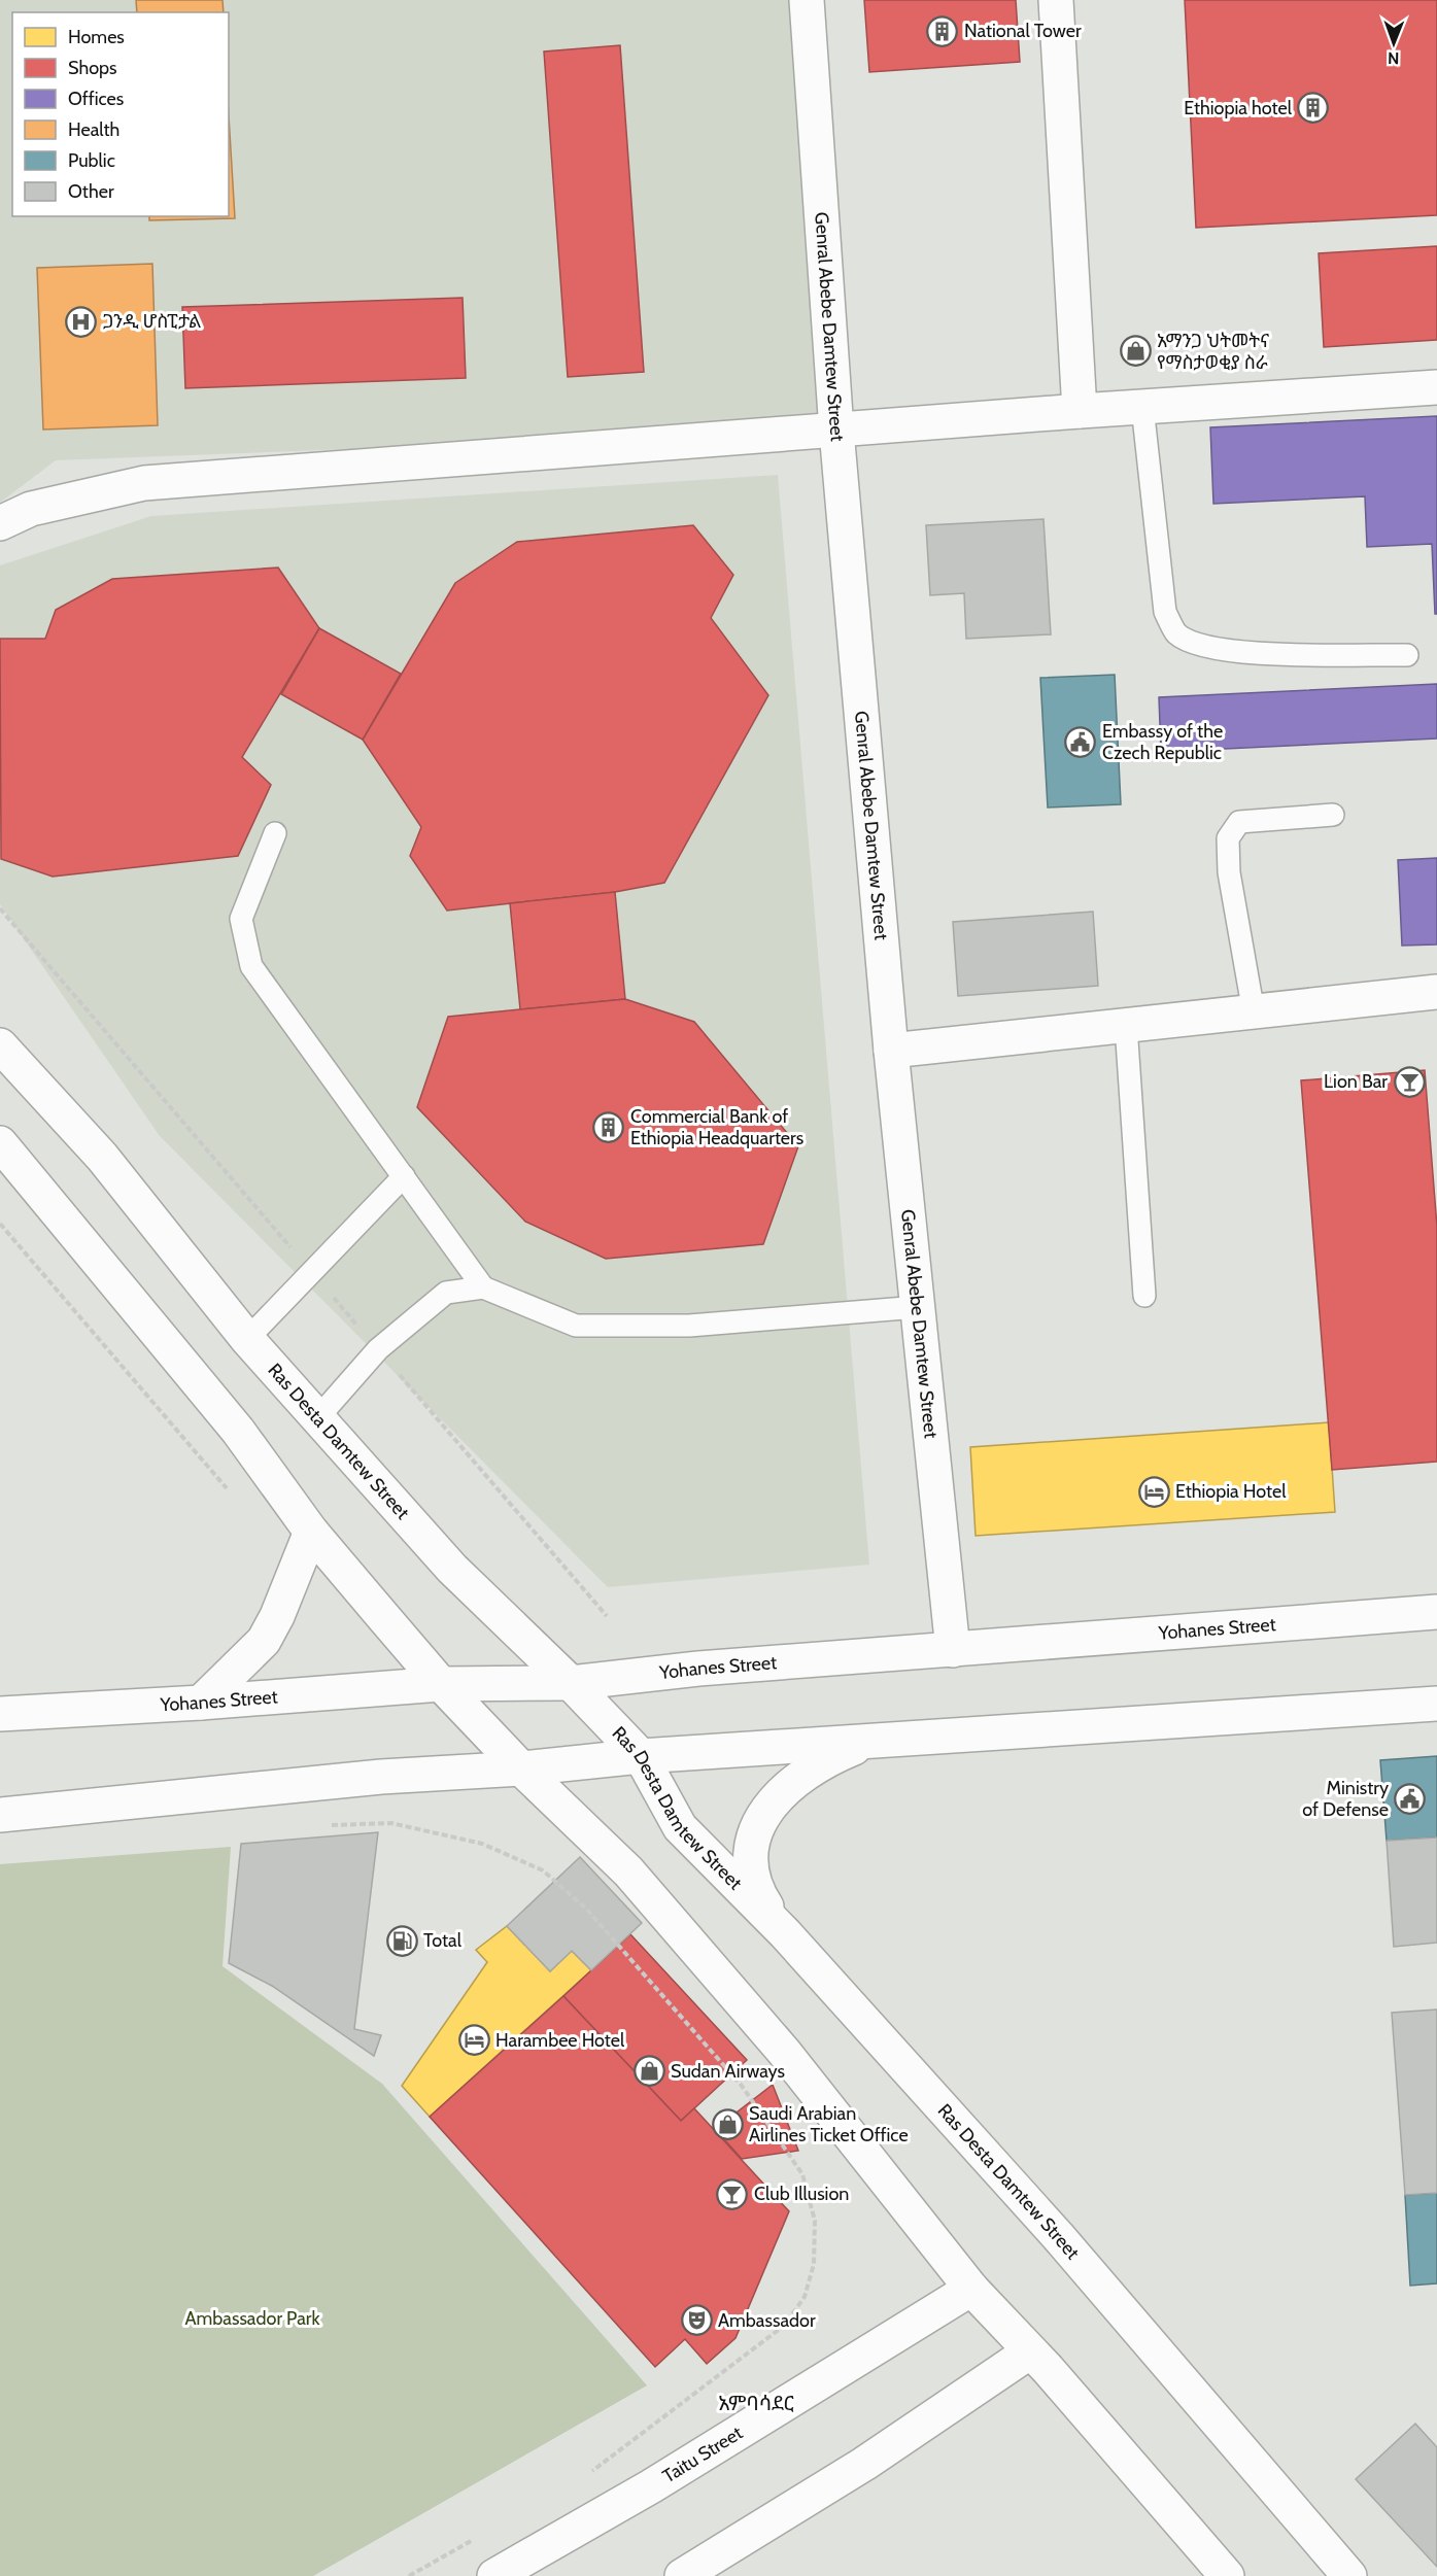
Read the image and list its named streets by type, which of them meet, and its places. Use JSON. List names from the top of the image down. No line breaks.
{"streets":{"main road":["Genral Abebe Damtew Street","Ras Desta Damtew Street","Yohanes Street","Taitu Street"]},"crossings":[["Genral Abebe Damtew Street","Yohanes Street"],["Ras Desta Damtew Street","Yohanes Street"]],"districts":["አምባሳደር"],"parks":["Ambassador Park"],"places":{"building":["National Tower","Ethiopia hotel","Commercial Bank of Ethiopia Headquarters"],"hospital":["ጋንዲ ሆስፒታል"],"shop":["አማንጋ ህትመትና የማስታወቂያ ስራ","Sudan Airways","Saudi Arabian Airlines Ticket Office"],"public building":["Embassy of the Czech Republic","Ministry of Defense"],"bar":["Lion Bar","Club Illusion"],"hotel":["Ethiopia Hotel","Harambee Hotel"],"fuel station":["Total"],"theatre":["Ambassador"]},"legend":["Homes","Shops","Offices","Health","Public","Other"],"north":"bottom"}
